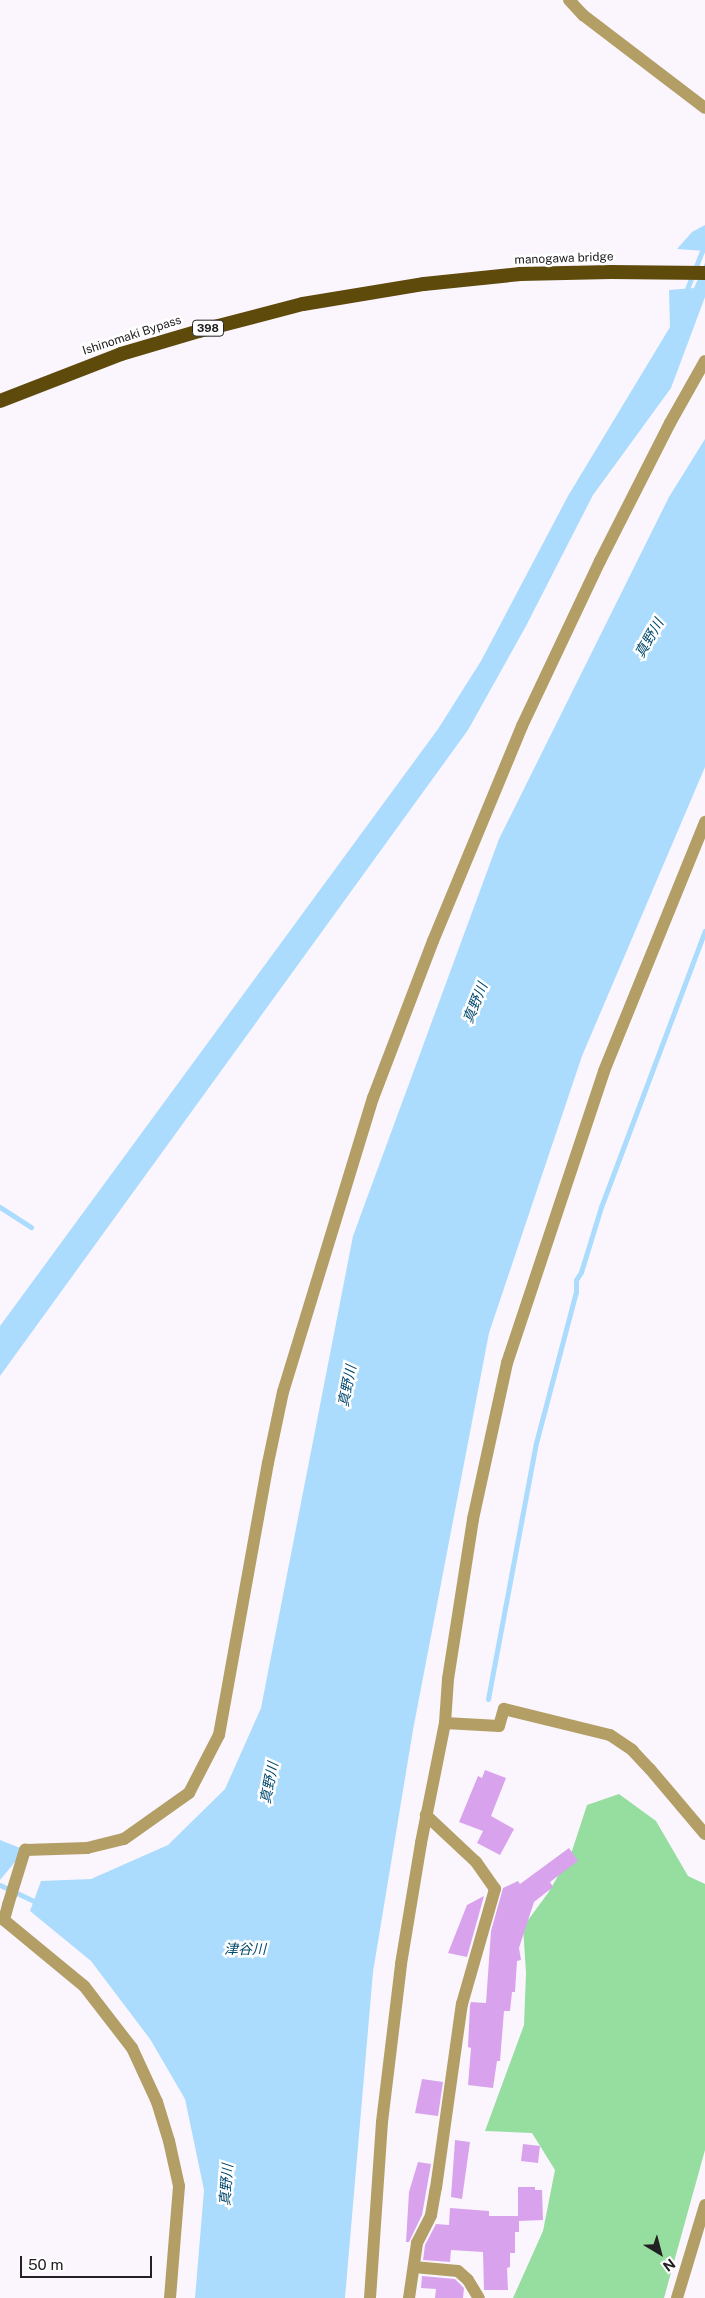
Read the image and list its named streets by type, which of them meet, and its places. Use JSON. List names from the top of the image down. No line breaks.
{"streets":{"highway":["manogawa bridge","398","Ishinomaki Bypass"]},"crossings":[["manogawa bridge","Ishinomaki Bypass"]],"water":["真野川","津谷川"],"scale_bar":"50 m","north":"bottom right"}
